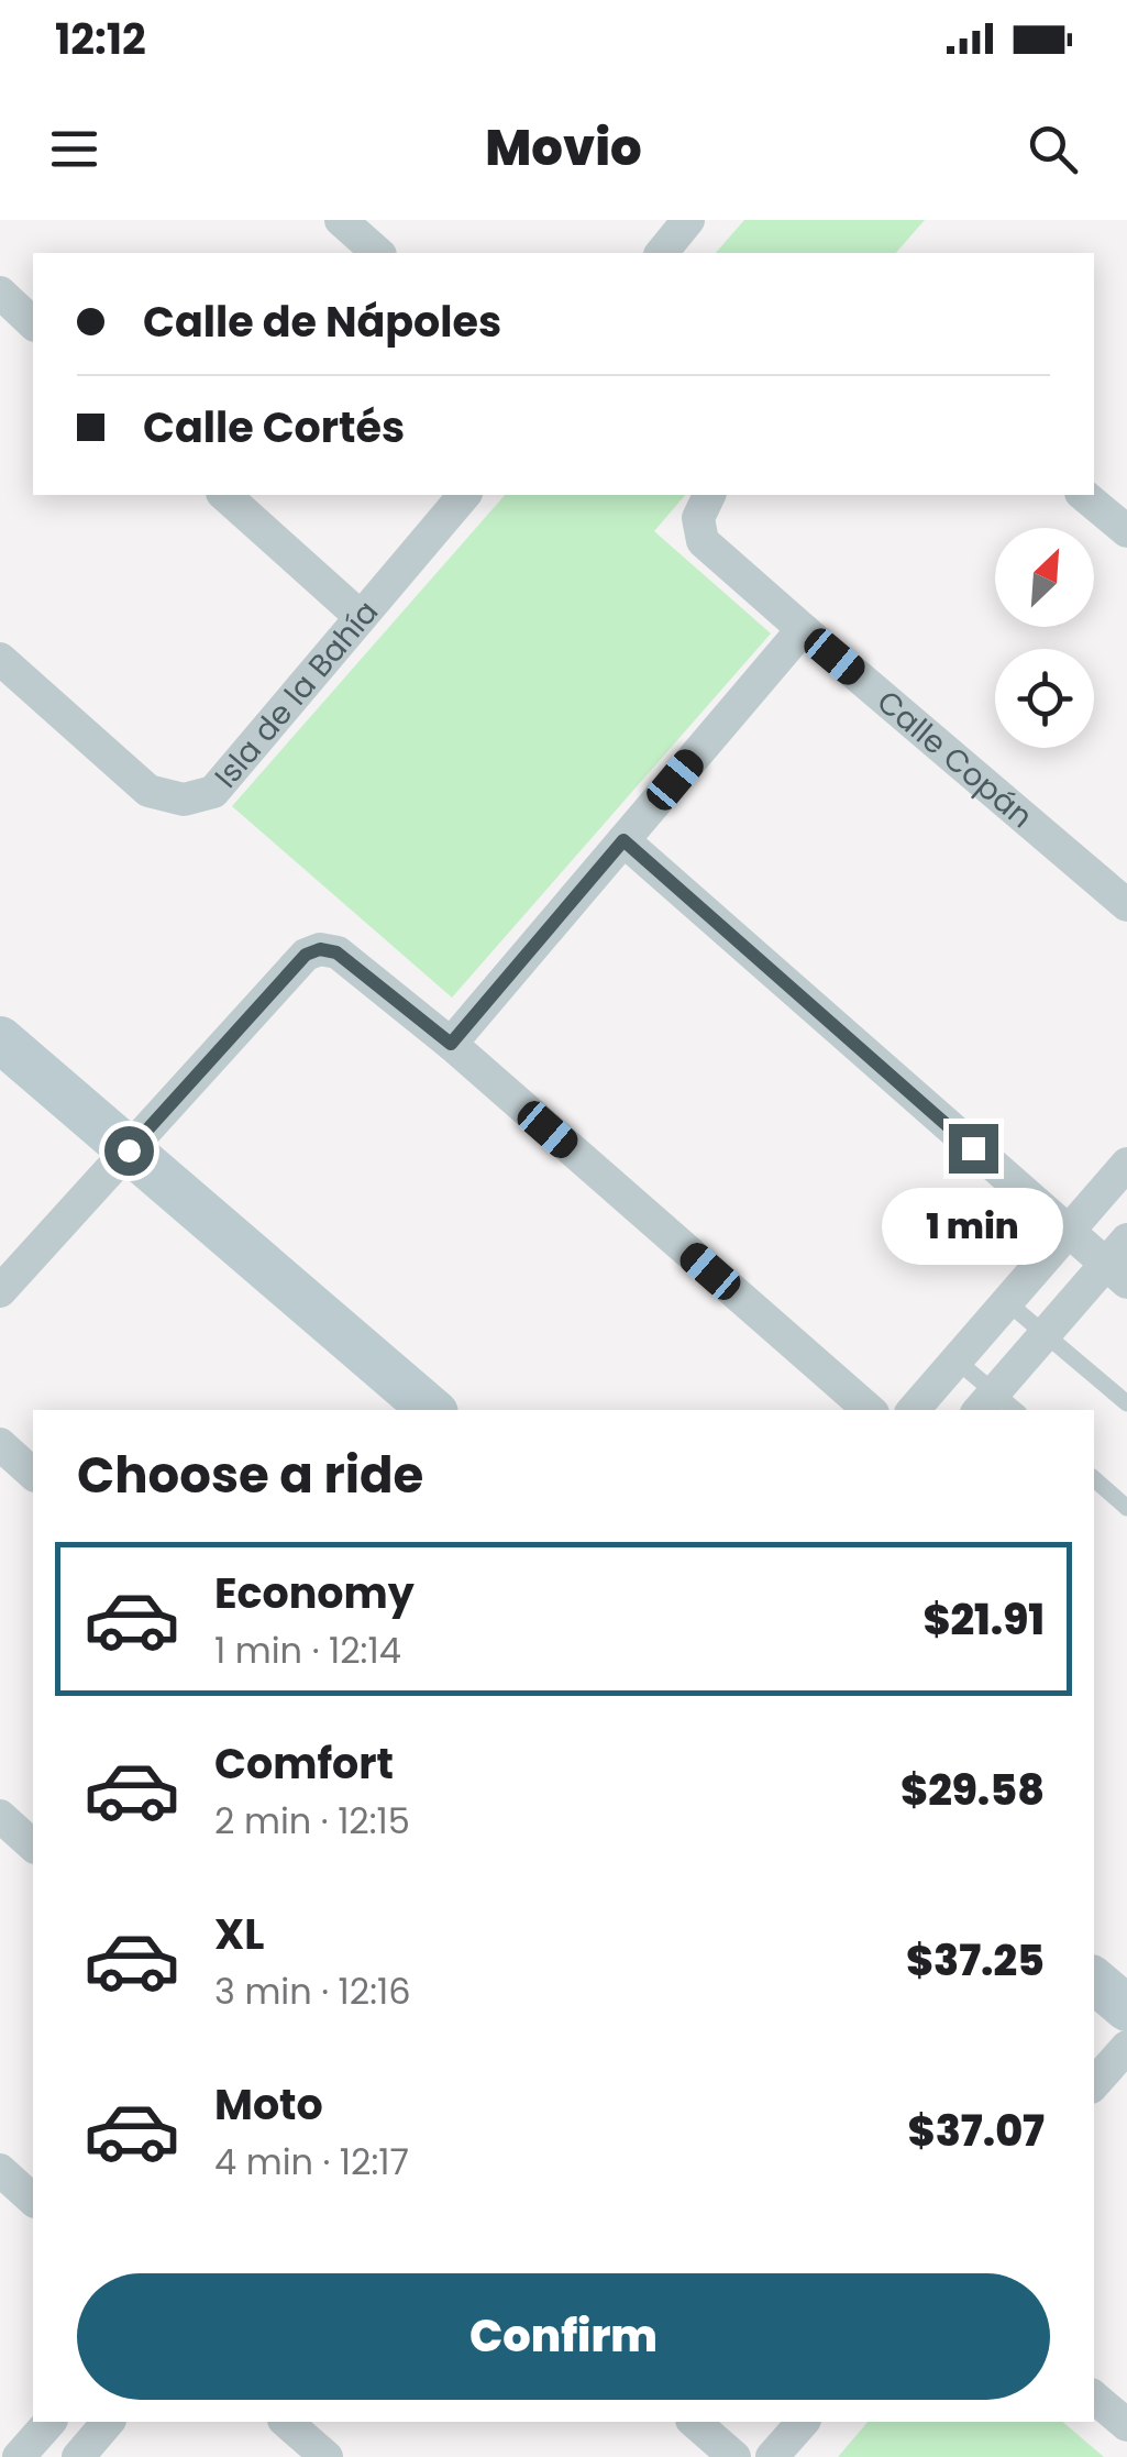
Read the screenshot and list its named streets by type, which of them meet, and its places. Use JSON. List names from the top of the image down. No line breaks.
{"streets":{"street":["Isla de la Bahía","Calle Copán"]},"north":"top right","page":{"status":"12:12","header":"Movio","banner":["Calle de Nápoles","Calle Cortés"],"bubble":"1 min","heading":"Choose a ride","list":[{"name":"Economy","note":"1 min · 12:14","value":"$21.91"},{"name":"Comfort","note":"2 min · 12:15","value":"$29.58"},{"name":"XL","note":"3 min · 12:16","value":"$37.25"},{"name":"Moto","note":"4 min · 12:17","value":"$37.07"}],"buttons":"Confirm"}}
